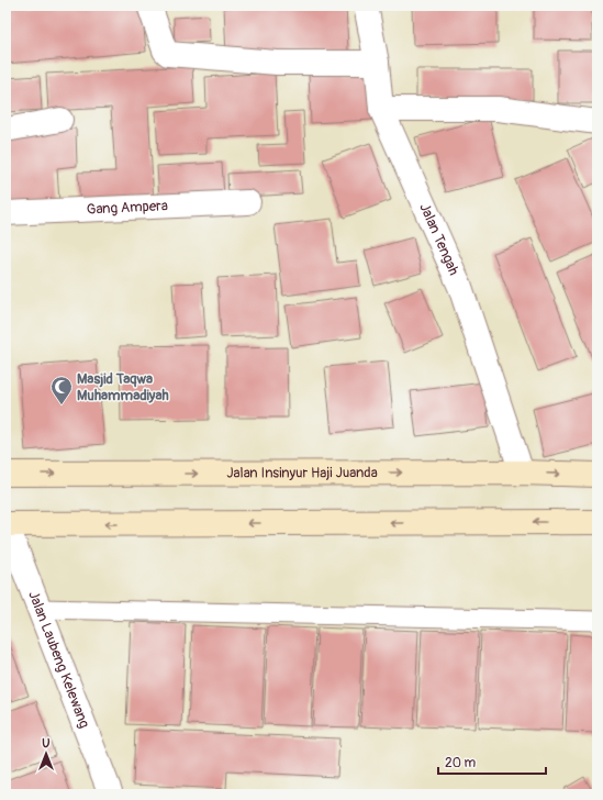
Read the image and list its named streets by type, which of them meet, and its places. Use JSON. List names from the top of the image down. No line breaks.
{"streets":{"main road":["Jalan Insinyur Haji Juanda"],"street":["Gang Ampera","Jalan Tengah","Jalan Laubeng Kelewang"]},"crossings":[["Jalan Tengah","Jalan Insinyur Haji Juanda"]],"places":{"mosque":["Masjid Taqwa Muhammadiyah"]},"scale_bar":"20 m","north":"top"}
